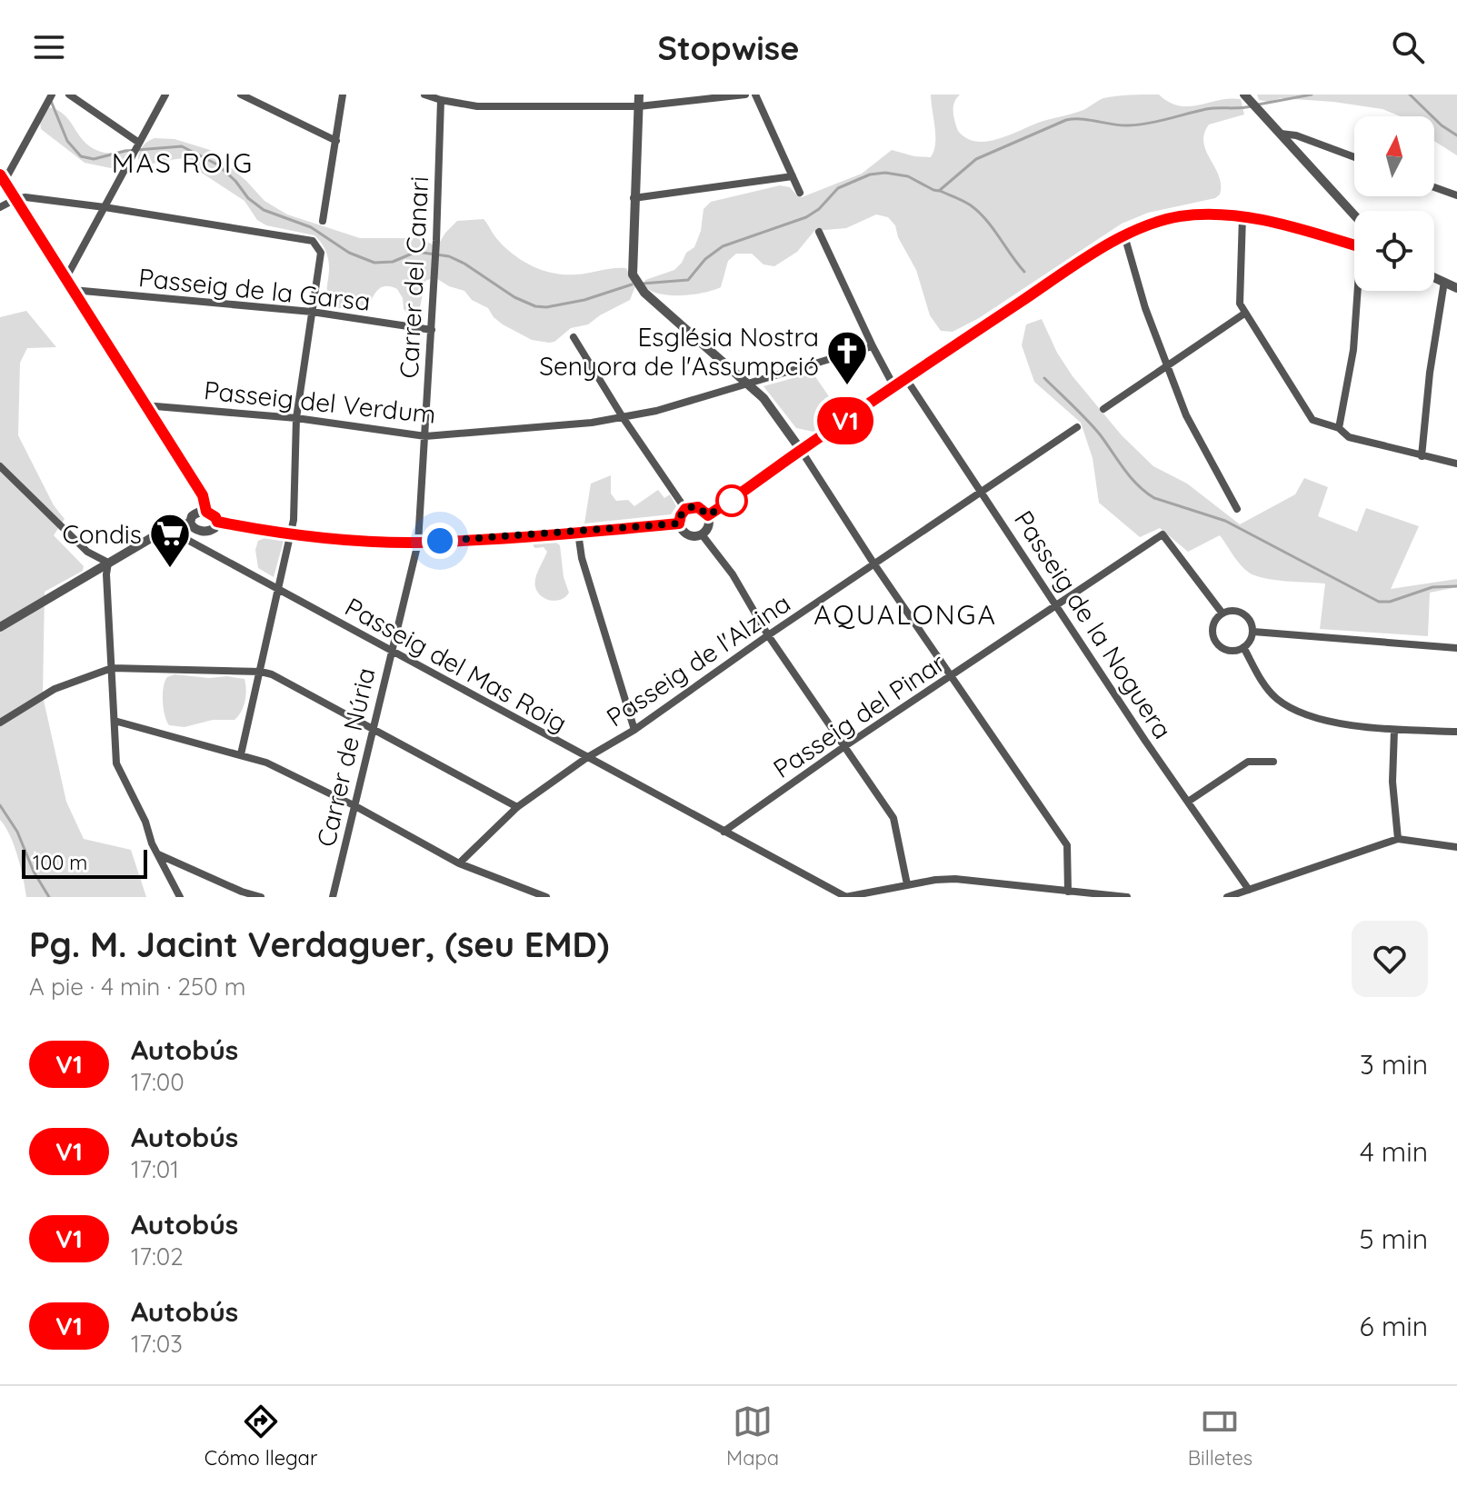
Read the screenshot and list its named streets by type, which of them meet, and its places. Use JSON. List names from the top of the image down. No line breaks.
{"streets":{"street":["Carrer del Canari","Passeig de la Garsa","Passeig del Verdum","Passeig de la Noguera","Passeig de l'Alzina","Passeig del Mas Roig","Passeig del Pinar","Carrer de Núria"]},"crossings":[["Carrer del Canari","Passeig de la Garsa"],["Carrer del Canari","Passeig del Verdum"],["Carrer del Canari","Carrer de Núria"],["Passeig de la Noguera","Passeig de l'Alzina"],["Passeig de la Noguera","Passeig del Pinar"],["Passeig de l'Alzina","Passeig del Mas Roig"],["Passeig del Mas Roig","Passeig del Pinar"],["Passeig del Mas Roig","Carrer de Núria"]],"districts":["MAS ROIG","AQUALONGA"],"places":{"church":["Església Nostra Senyora de l'Assumpció"],"supermarket":["Condis"]},"lines":["bus line V1"],"scale_bar":"100 m","north":"top","page":{"header":"Stopwise","on_map":"V1","scale":"100 m","heading":["Pg. M. Jacint Verdaguer, (seu EMD)","A pie · 4 min · 250 m"],"list":[{"mark":"V1","name":"Autobús","note":"17:00","value":"3 min"},{"mark":"V1","name":"Autobús","note":"17:01","value":"4 min"},{"mark":"V1","name":"Autobús","note":"17:02","value":"5 min"},{"mark":"V1","name":"Autobús","note":"17:03","value":"6 min"}],"tabs":["Cómo llegar","Mapa","Billetes"]}}
